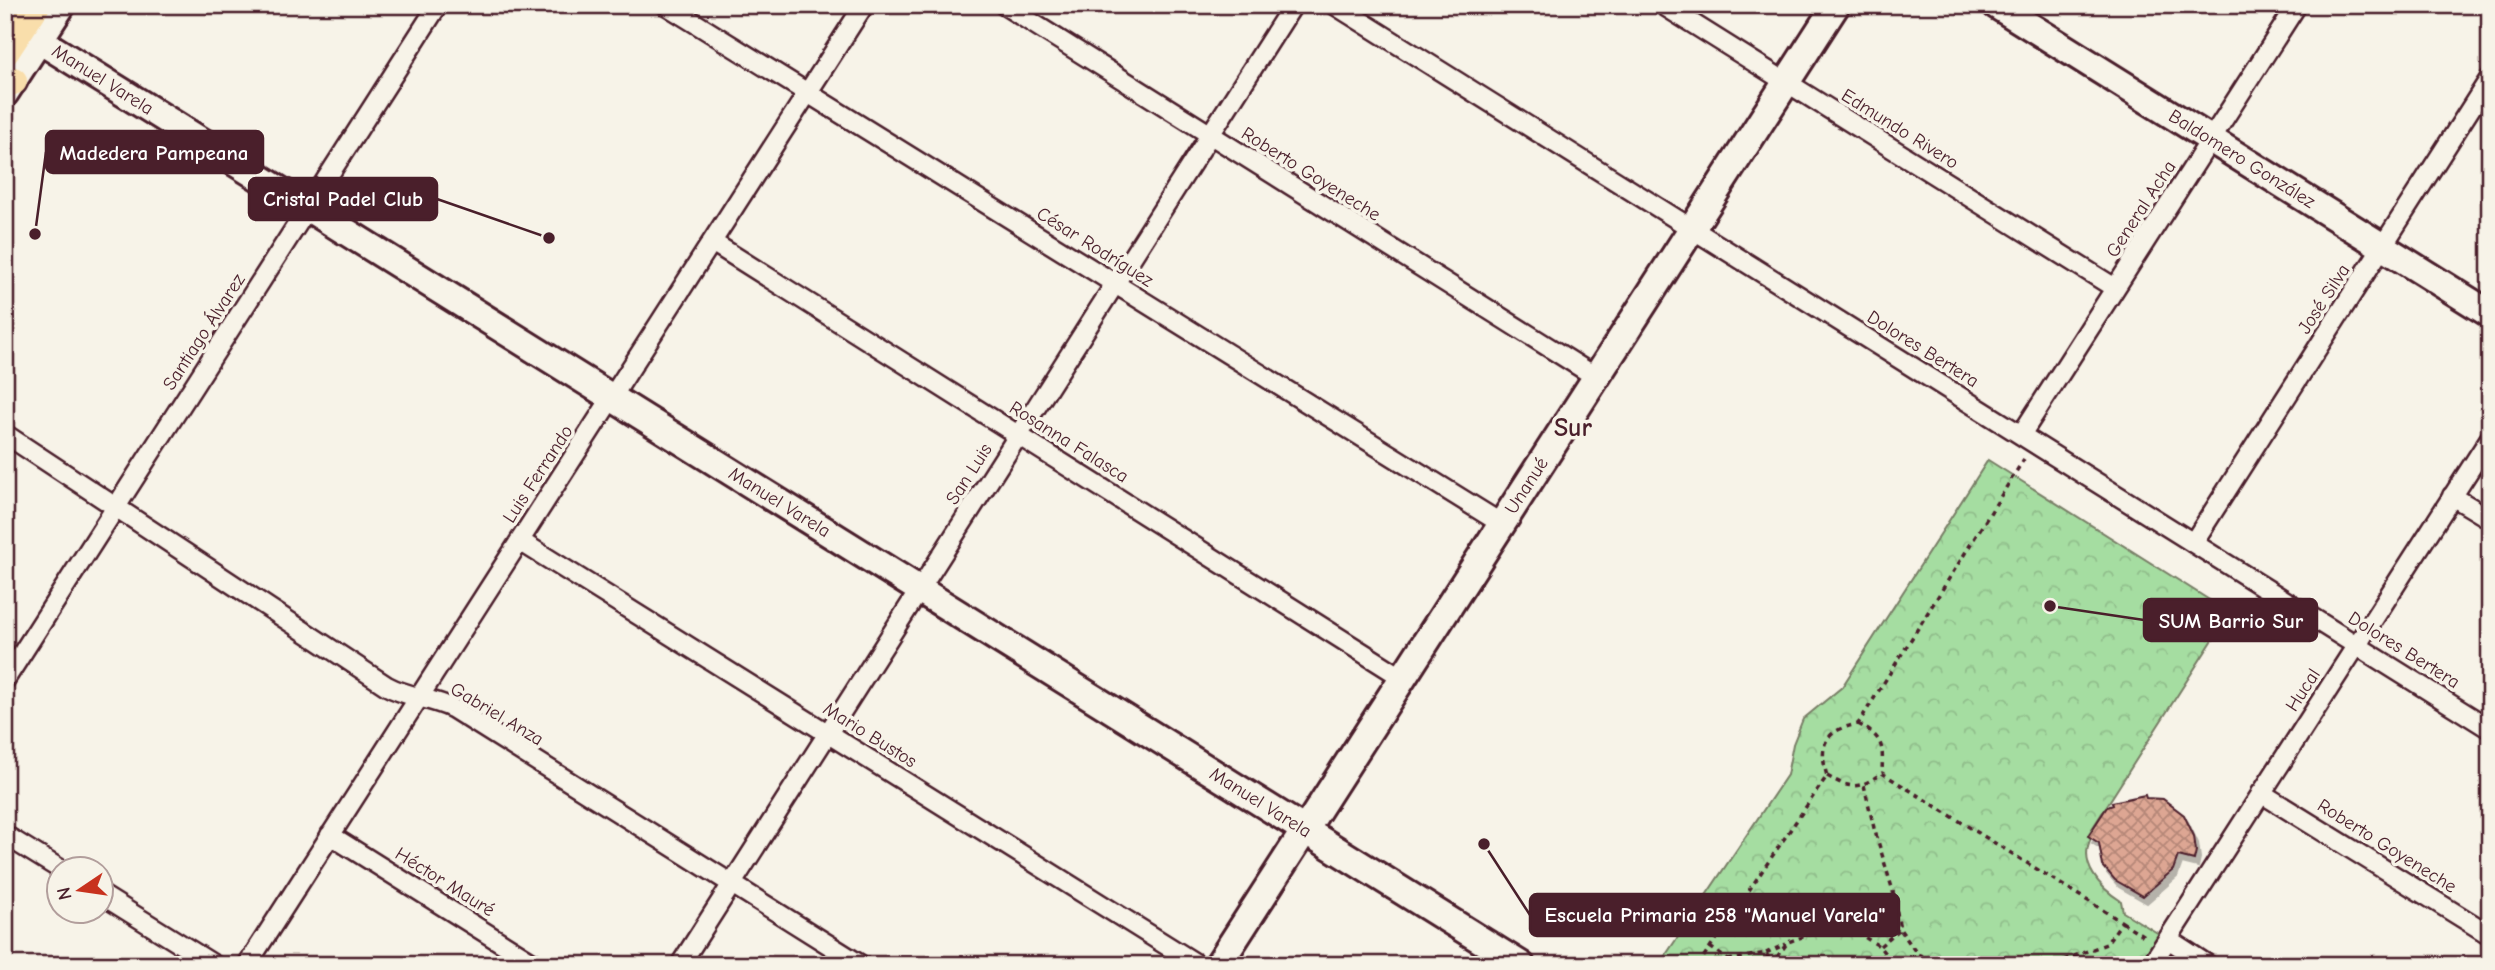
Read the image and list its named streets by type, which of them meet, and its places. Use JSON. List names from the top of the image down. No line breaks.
{"streets":{"street":["Manuel Varela","Edmundo Rivero","Baldomero González","Roberto Goyeneche","General Acha","César Rodríguez","José Silva","Santiago Álvarez","Dolores Bertera","Rosanna Falasca","Luis Ferrando","San Luis","Unanué","Hucal","Gabriel Anza","Mario Bustos","Héctor Mauré"]},"crossings":[["Manuel Varela","Santiago Álvarez"],["Manuel Varela","Luis Ferrando"],["Manuel Varela","San Luis"],["Manuel Varela","Unanué"],["Edmundo Rivero","General Acha"],["Edmundo Rivero","Unanué"],["Baldomero González","General Acha"],["Baldomero González","José Silva"],["Roberto Goyeneche","San Luis"],["Roberto Goyeneche","Unanué"],["Roberto Goyeneche","Hucal"],["General Acha","Dolores Bertera"],["César Rodríguez","Luis Ferrando"],["César Rodríguez","San Luis"],["César Rodríguez","Unanué"],["José Silva","Dolores Bertera"],["Santiago Álvarez","Gabriel Anza"],["Dolores Bertera","Unanué"],["Dolores Bertera","Hucal"],["Rosanna Falasca","Luis Ferrando"],["Rosanna Falasca","San Luis"],["Rosanna Falasca","Unanué"],["Luis Ferrando","Gabriel Anza"],["Luis Ferrando","Mario Bustos"],["Luis Ferrando","Héctor Mauré"],["San Luis","Gabriel Anza"],["San Luis","Mario Bustos"]],"districts":["Sur"],"places":["Madedera Pampeana","Cristal Padel Club","SUM Barrio Sur","Escuela Primaria 258 \"Manuel Varela\""],"north":"left"}
